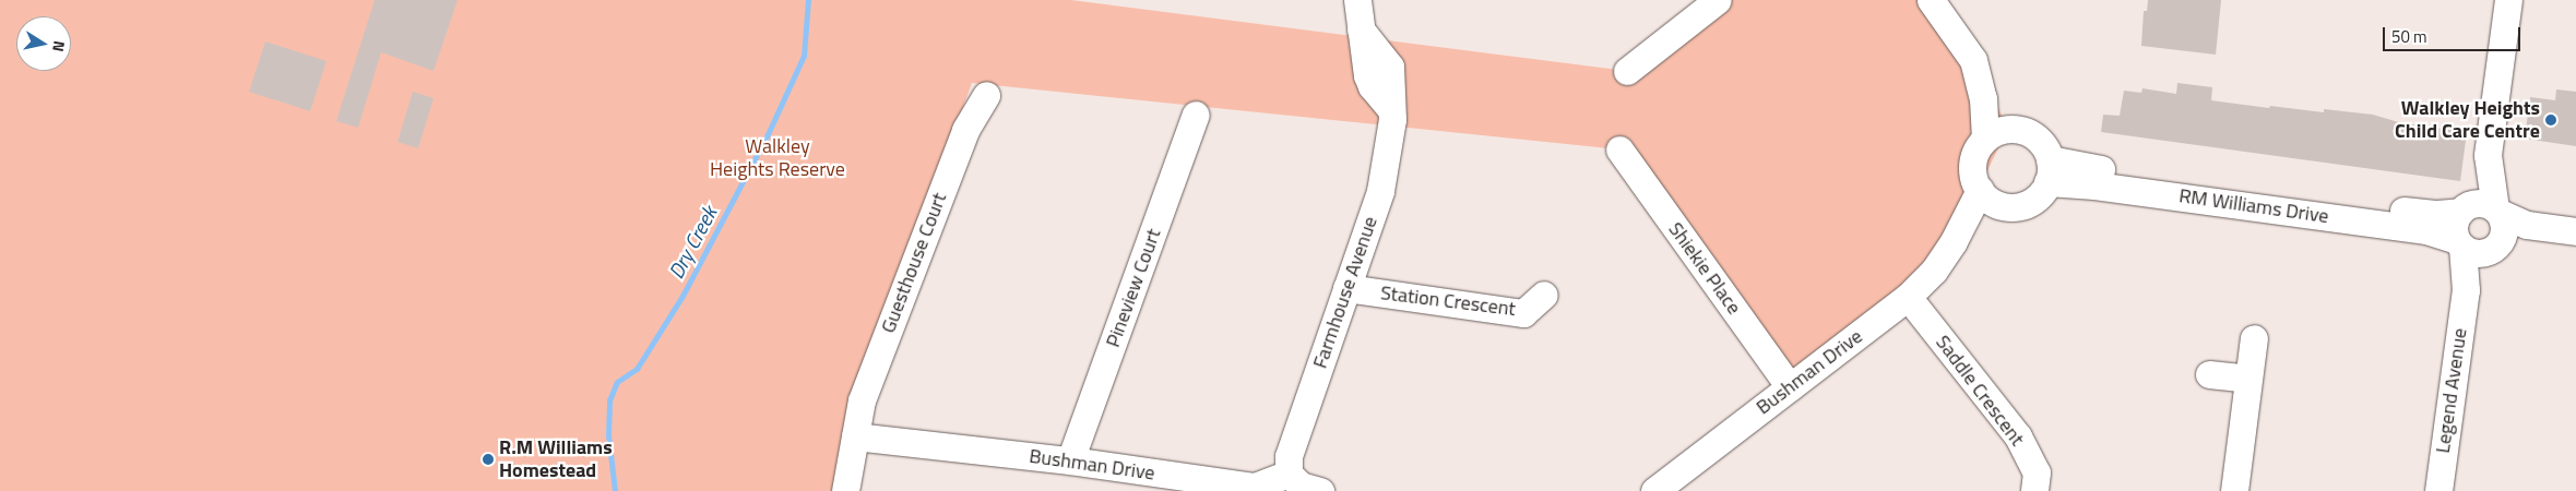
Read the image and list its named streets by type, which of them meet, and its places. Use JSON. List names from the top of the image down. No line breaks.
{"streets":{"street":["RM Williams Drive","Guesthouse Court","Shiekie Place","Pineview Court","Farmhouse Avenue","Station Crescent","Bushman Drive","Saddle Crescent","Legend Avenue"]},"crossings":[["RM Williams Drive","Bushman Drive"],["RM Williams Drive","Legend Avenue"],["Guesthouse Court","Bushman Drive"],["Shiekie Place","Bushman Drive"],["Pineview Court","Bushman Drive"],["Farmhouse Avenue","Station Crescent"],["Farmhouse Avenue","Bushman Drive"],["Bushman Drive","Saddle Crescent"]],"water":["Dry Creek"],"parks":["Walkley Heights Reserve"],"places":["Walkley Heights Child Care Centre","R.M Williams Homestead"],"scale_bar":"50 m","north":"right"}
